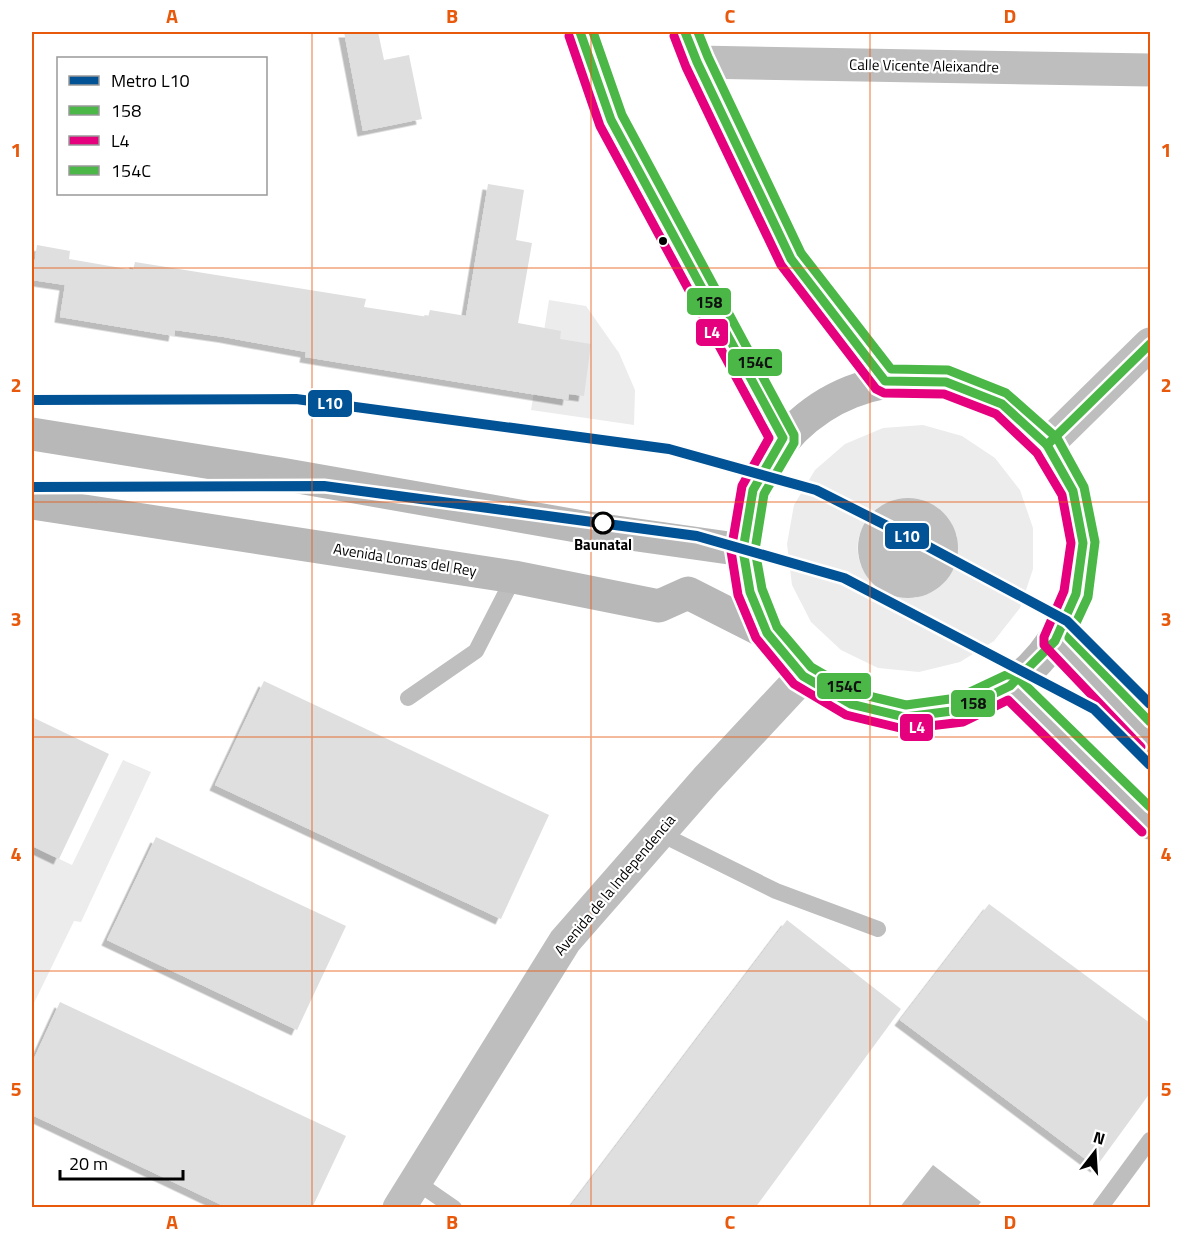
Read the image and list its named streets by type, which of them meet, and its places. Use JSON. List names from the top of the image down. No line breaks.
{"streets":{"main road":["Avenida Lomas del Rey"],"street":["Calle Vicente Aleixandre","Avenida de la Independencia"]},"places":["Baunatal"],"lines":["transit line 158","transit line 154C","transit line L4","metro line L10"],"legend":["Metro L10","158","L4","154C"],"scale_bar":"20 m","north":"top","grid":{"columns":["A","B","C","D"],"rows":["1","2","3","4","5"]}}
